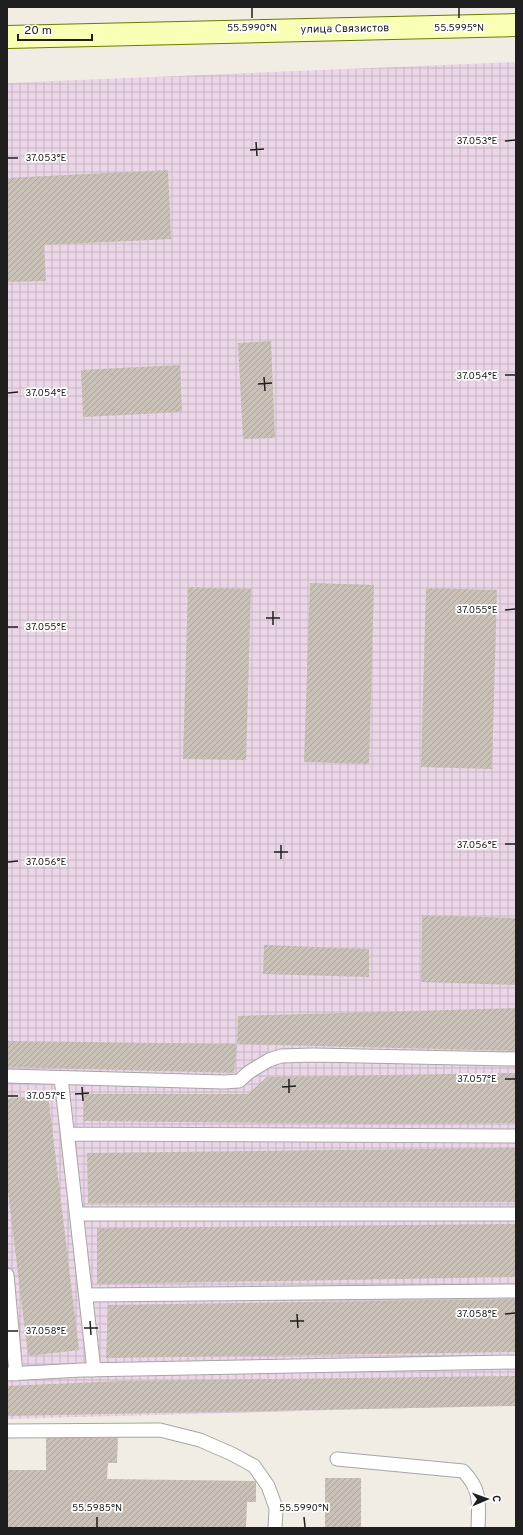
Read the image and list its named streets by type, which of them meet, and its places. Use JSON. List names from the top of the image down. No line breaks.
{"streets":{"street":["улица Связистов"]},"scale_bar":"20 m","north":"right","coordinates":["55.5990°N","55.5995°N","37.053°E","37.054°E","37.055°E","37.056°E","37.057°E","37.058°E","55.5985°N"]}
